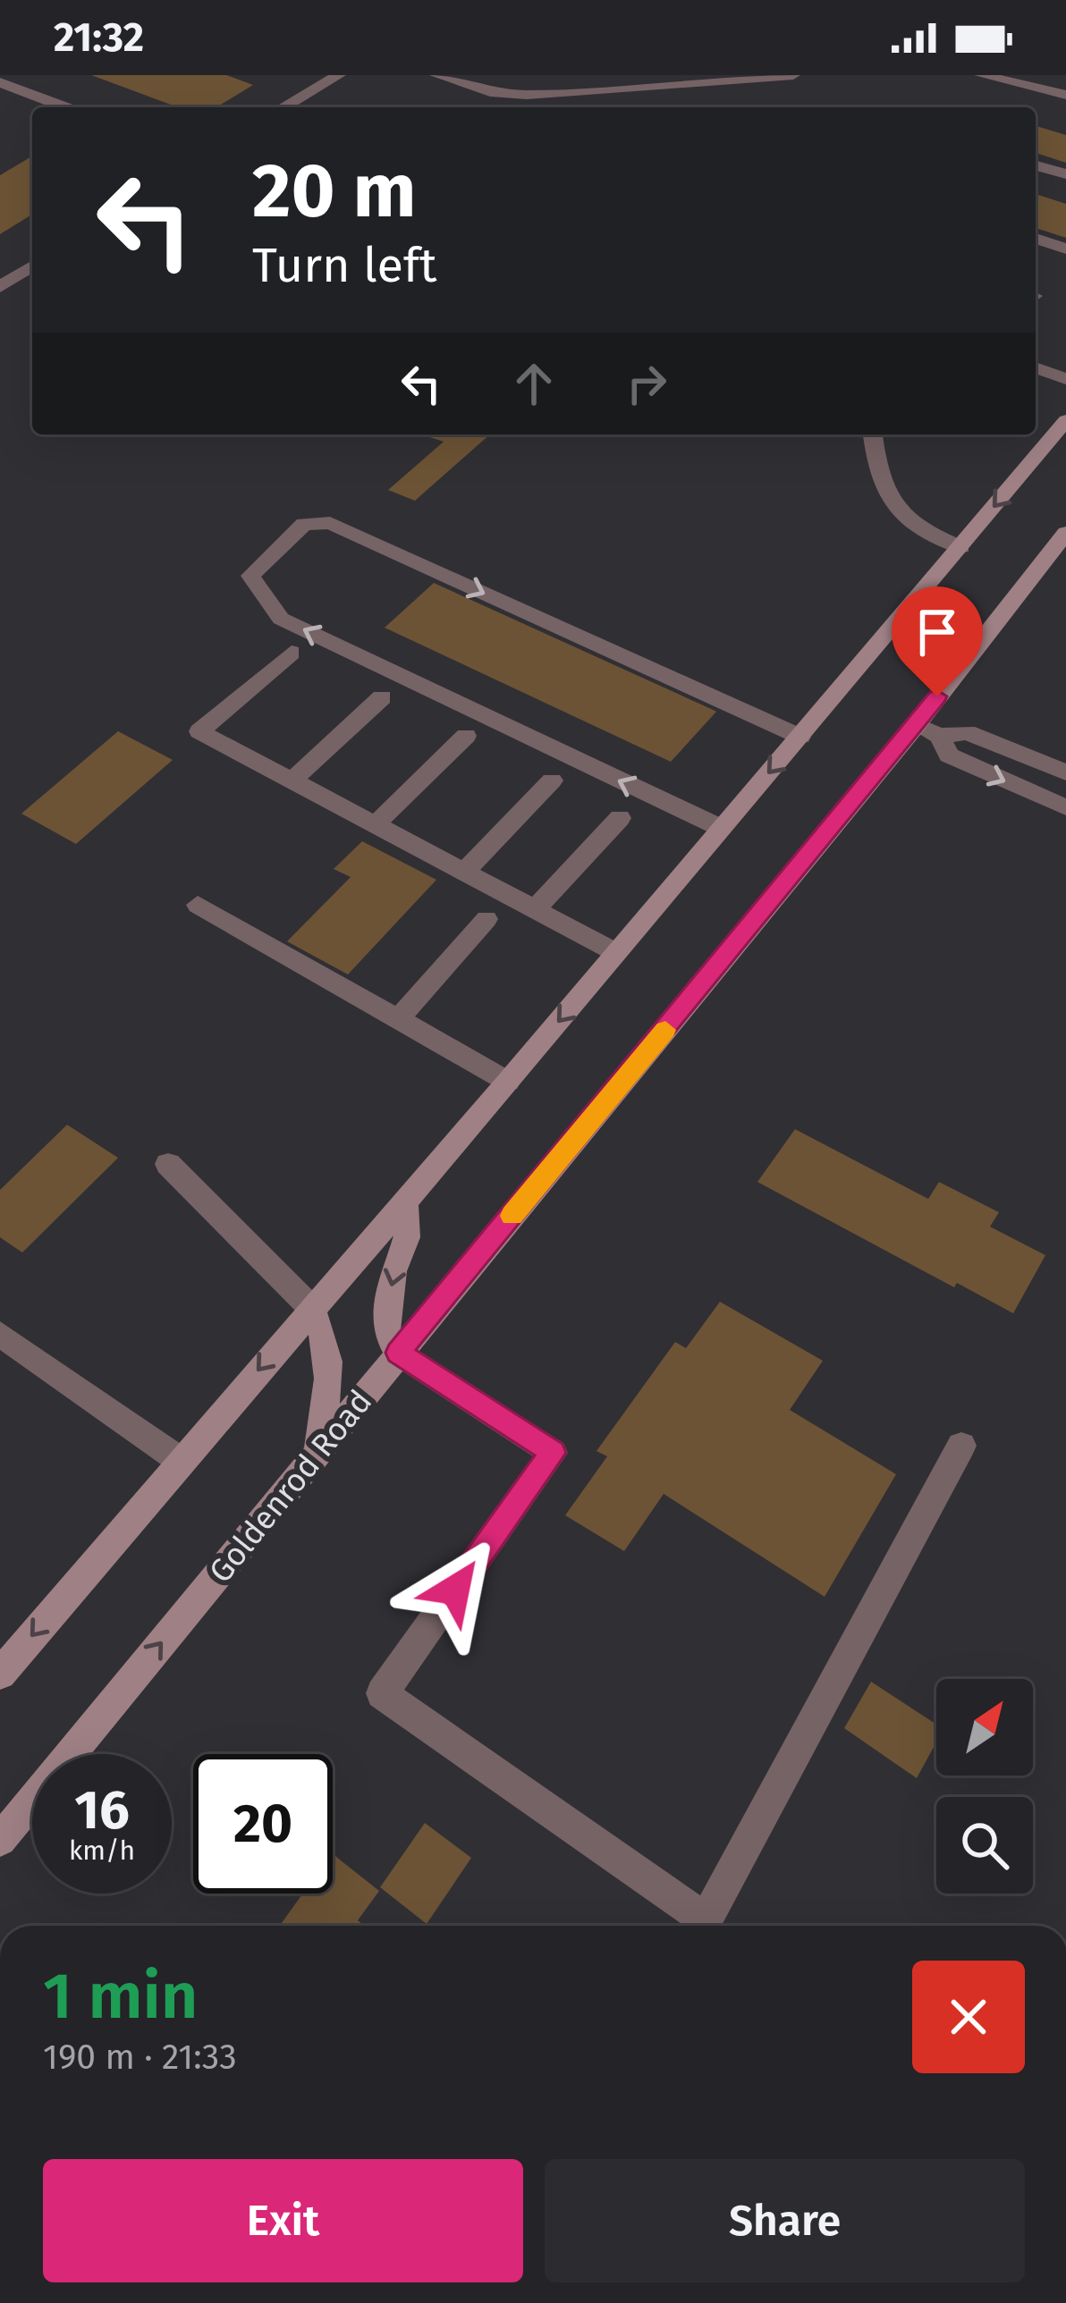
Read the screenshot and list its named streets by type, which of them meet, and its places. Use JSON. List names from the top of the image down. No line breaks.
{"streets":{"main road":["Goldenrod Road"]},"north":"top right","page":{"status":"21:32","turn":["20 m","Turn left"],"speed":"16 km/h","limit":"20","heading":["1 min","190 m · 21:33"],"buttons":["Exit","Share"]}}
